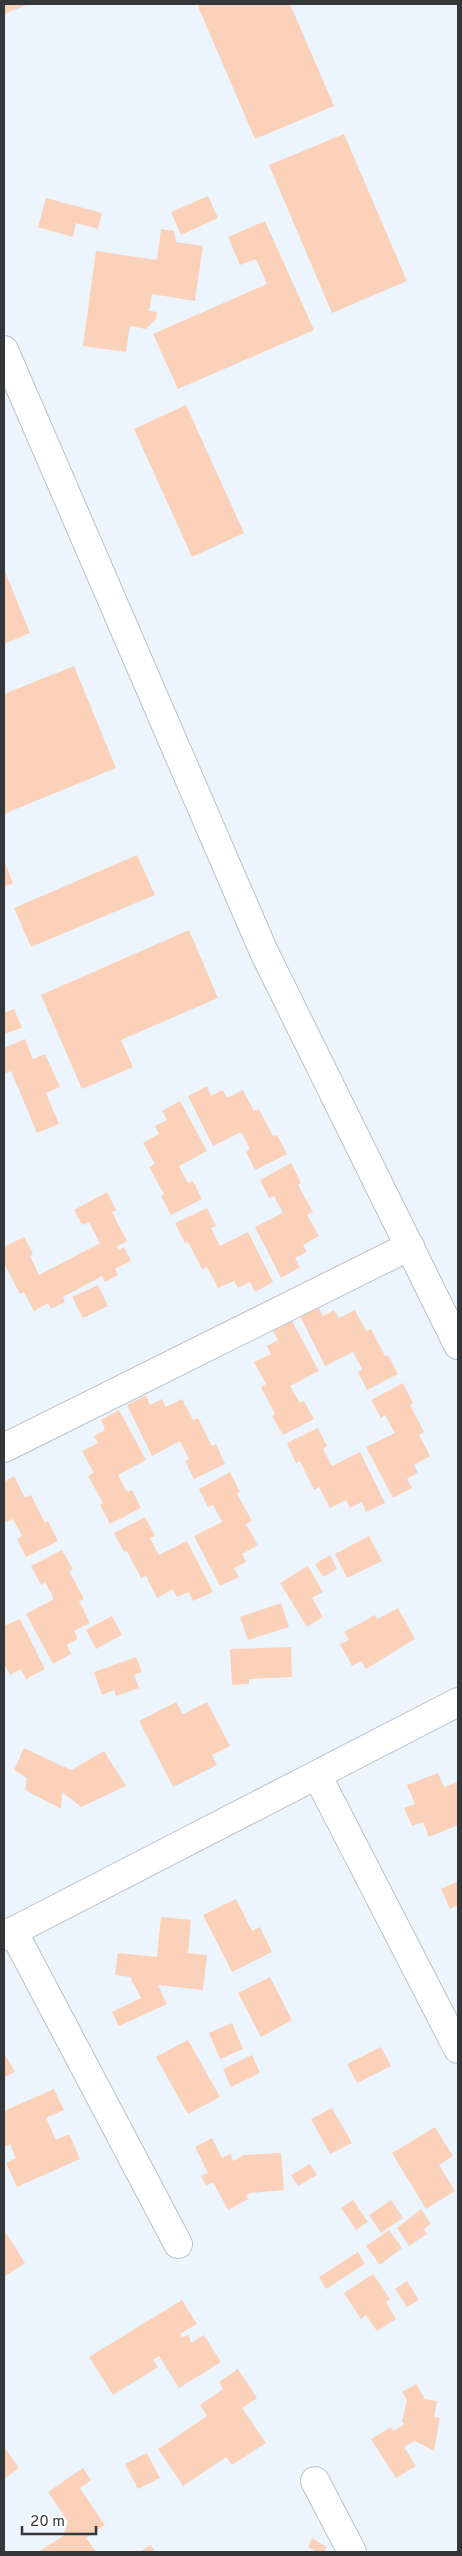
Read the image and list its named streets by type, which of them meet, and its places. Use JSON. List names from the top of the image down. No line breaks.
{"scale_bar":"20 m"}
